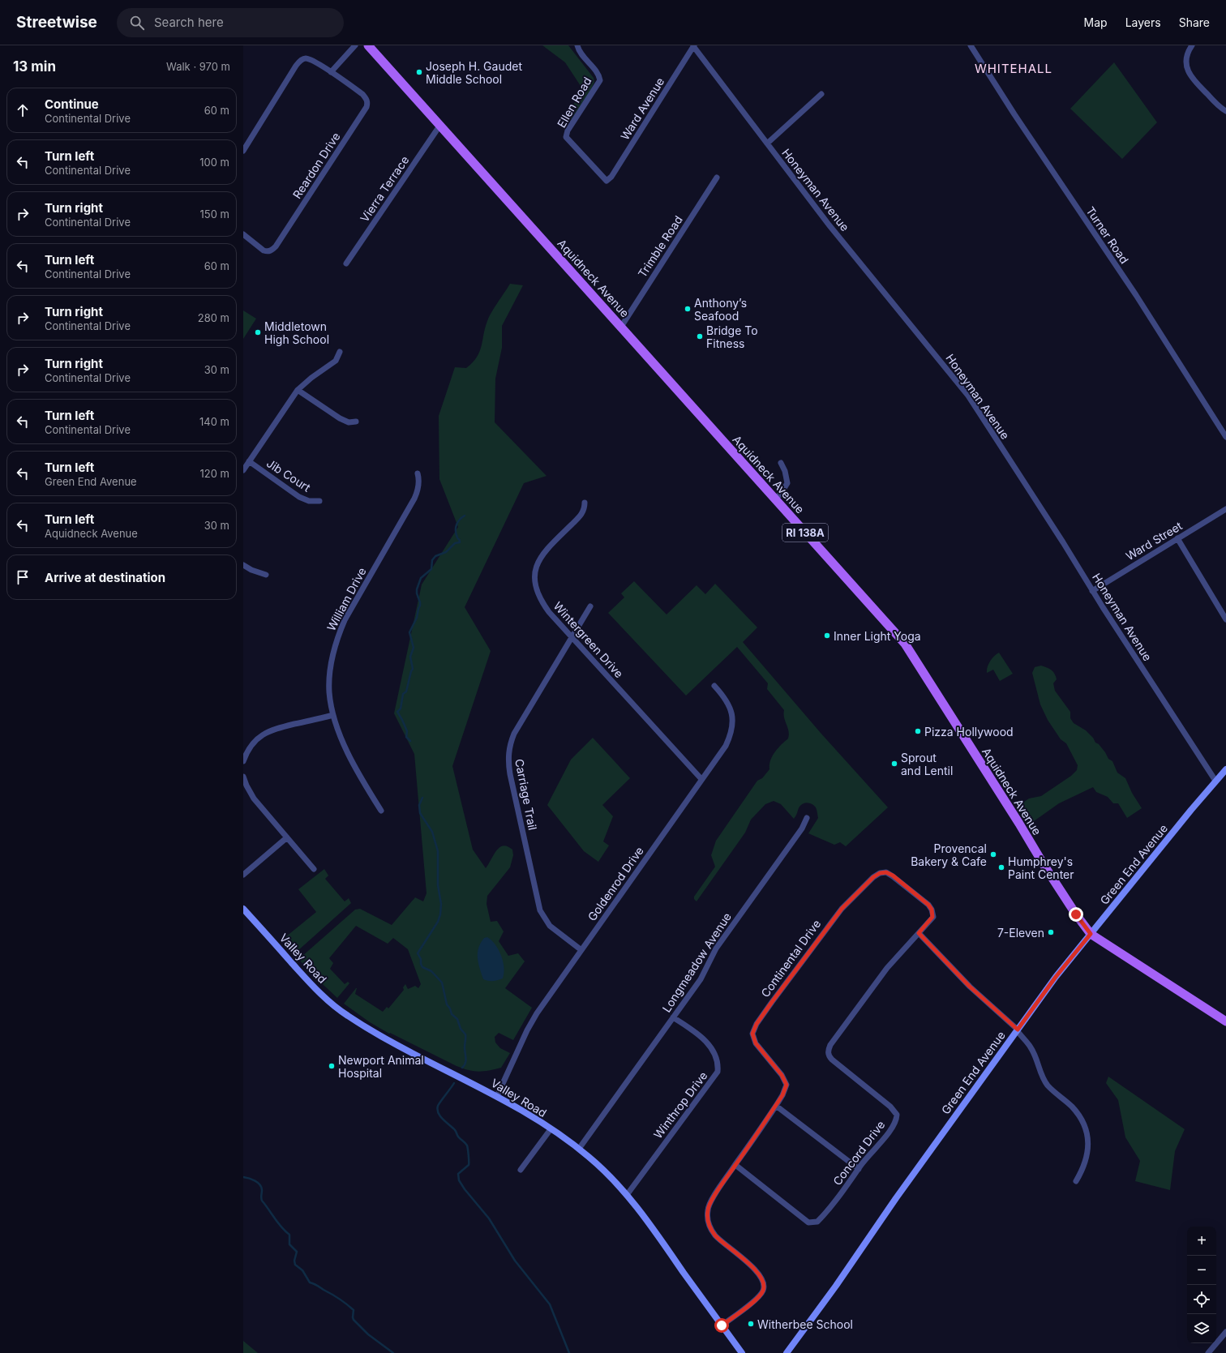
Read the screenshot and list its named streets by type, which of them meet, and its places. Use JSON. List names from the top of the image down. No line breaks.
{"streets":{"main road":["Aquidneck Avenue","RI 138A","Green End Avenue","Valley Road"],"street":["Ellen Road","Ward Avenue","Reardon Drive","Vierra Terrace","Honeyman Avenue","Turner Road","Trimble Road","Jib Court","Ward Street","William Drive","Wintergreen Drive","Carriage Trail","Goldenrod Drive","Continental Drive","Longmeadow Avenue","Winthrop Drive","Concord Drive"]},"crossings":[["Ellen Road","Ward Avenue"],["Ward Avenue","Honeyman Avenue"],["Vierra Terrace","Aquidneck Avenue"],["Honeyman Avenue","Ward Street"],["Honeyman Avenue","Green End Avenue"],["Trimble Road","Aquidneck Avenue"],["Aquidneck Avenue","Green End Avenue"],["Wintergreen Drive","Carriage Trail"],["Wintergreen Drive","Goldenrod Drive"],["Carriage Trail","Goldenrod Drive"],["Goldenrod Drive","Valley Road"],["Valley Road","Continental Drive"],["Valley Road","Longmeadow Avenue"],["Valley Road","Winthrop Drive"],["Continental Drive","Concord Drive"],["Longmeadow Avenue","Winthrop Drive"]],"districts":["WHITEHALL"],"places":["Joseph H. Gaudet Middle School","Anthony’s Seafood","Middletown High School","Bridge To Fitness","Inner Light Yoga","Pizza Hollywood","Sprout and Lentil","Provencal Bakery & Cafe","Humphrey's Paint Center","7-Eleven","Newport Animal Hospital","Witherbee School"],"page":{"header":"Streetwise","search":"Search here","nav":["Map","Layers","Share"],"heading":["13 min","Walk · 970 m"],"list":[["Continue","Continental Drive","60 m"],["Turn left","Continental Drive","100 m"],["Turn right","Continental Drive","150 m"],["Turn left","Continental Drive","60 m"],["Turn right","Continental Drive","280 m"],["Turn right","Continental Drive","30 m"],["Turn left","Continental Drive","140 m"],["Turn left","Green End Avenue","120 m"],["Turn left","Aquidneck Avenue","30 m"],"Arrive at destination"],"map_buttons":["+","−"]}}
